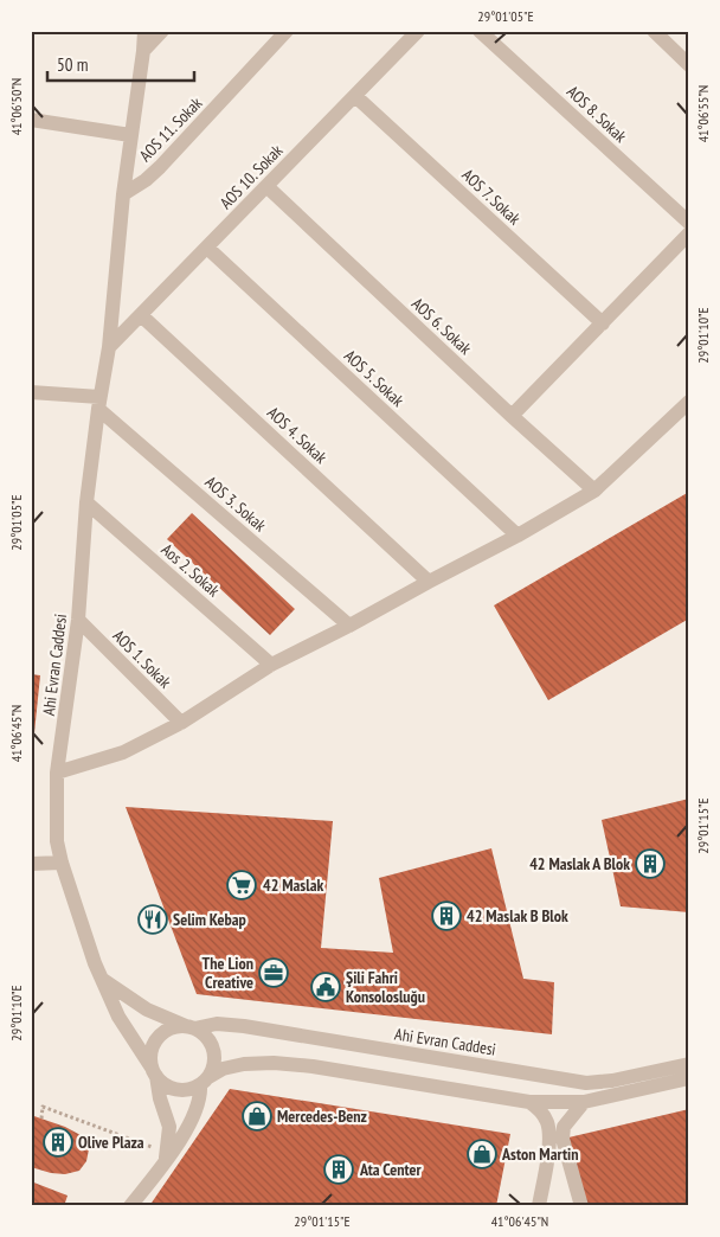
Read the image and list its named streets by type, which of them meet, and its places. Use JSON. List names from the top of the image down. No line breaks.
{"streets":{"street":["AOS 8. Sokak","AOS 11. Sokak","AOS 10. Sokak","AOS 7. Sokak","AOS 6. Sokak","AOS 5. Sokak","AOS 4. Sokak","AOS 3. Sokak","Aos 2. Sokak","AOS 1. Sokak","Ahi Evran Caddesi"]},"crossings":[["AOS 11. Sokak","Ahi Evran Caddesi"],["AOS 10. Sokak","AOS 7. Sokak"],["AOS 10. Sokak","AOS 6. Sokak"],["AOS 10. Sokak","AOS 5. Sokak"],["AOS 10. Sokak","AOS 4. Sokak"],["AOS 10. Sokak","Ahi Evran Caddesi"],["AOS 3. Sokak","Ahi Evran Caddesi"],["Aos 2. Sokak","Ahi Evran Caddesi"],["AOS 1. Sokak","Ahi Evran Caddesi"]],"places":{"building":["42 Maslak A Blok","42 Maslak B Blok","Olive Plaza","Ata Center"],"supermarket":["42 Maslak"],"restaurant":["Selim Kebap"],"office":["The Lion Creative"],"public building":["Şili Fahri Konsolosluğu"],"shop":["Mercedes-Benz","Aston Martin"]},"scale_bar":"50 m","coordinates":["29°01'05\"E","41°06'50\"N","41°06'55\"N","29°01'10\"E","41°06'45\"N","29°01'15\"E"]}
